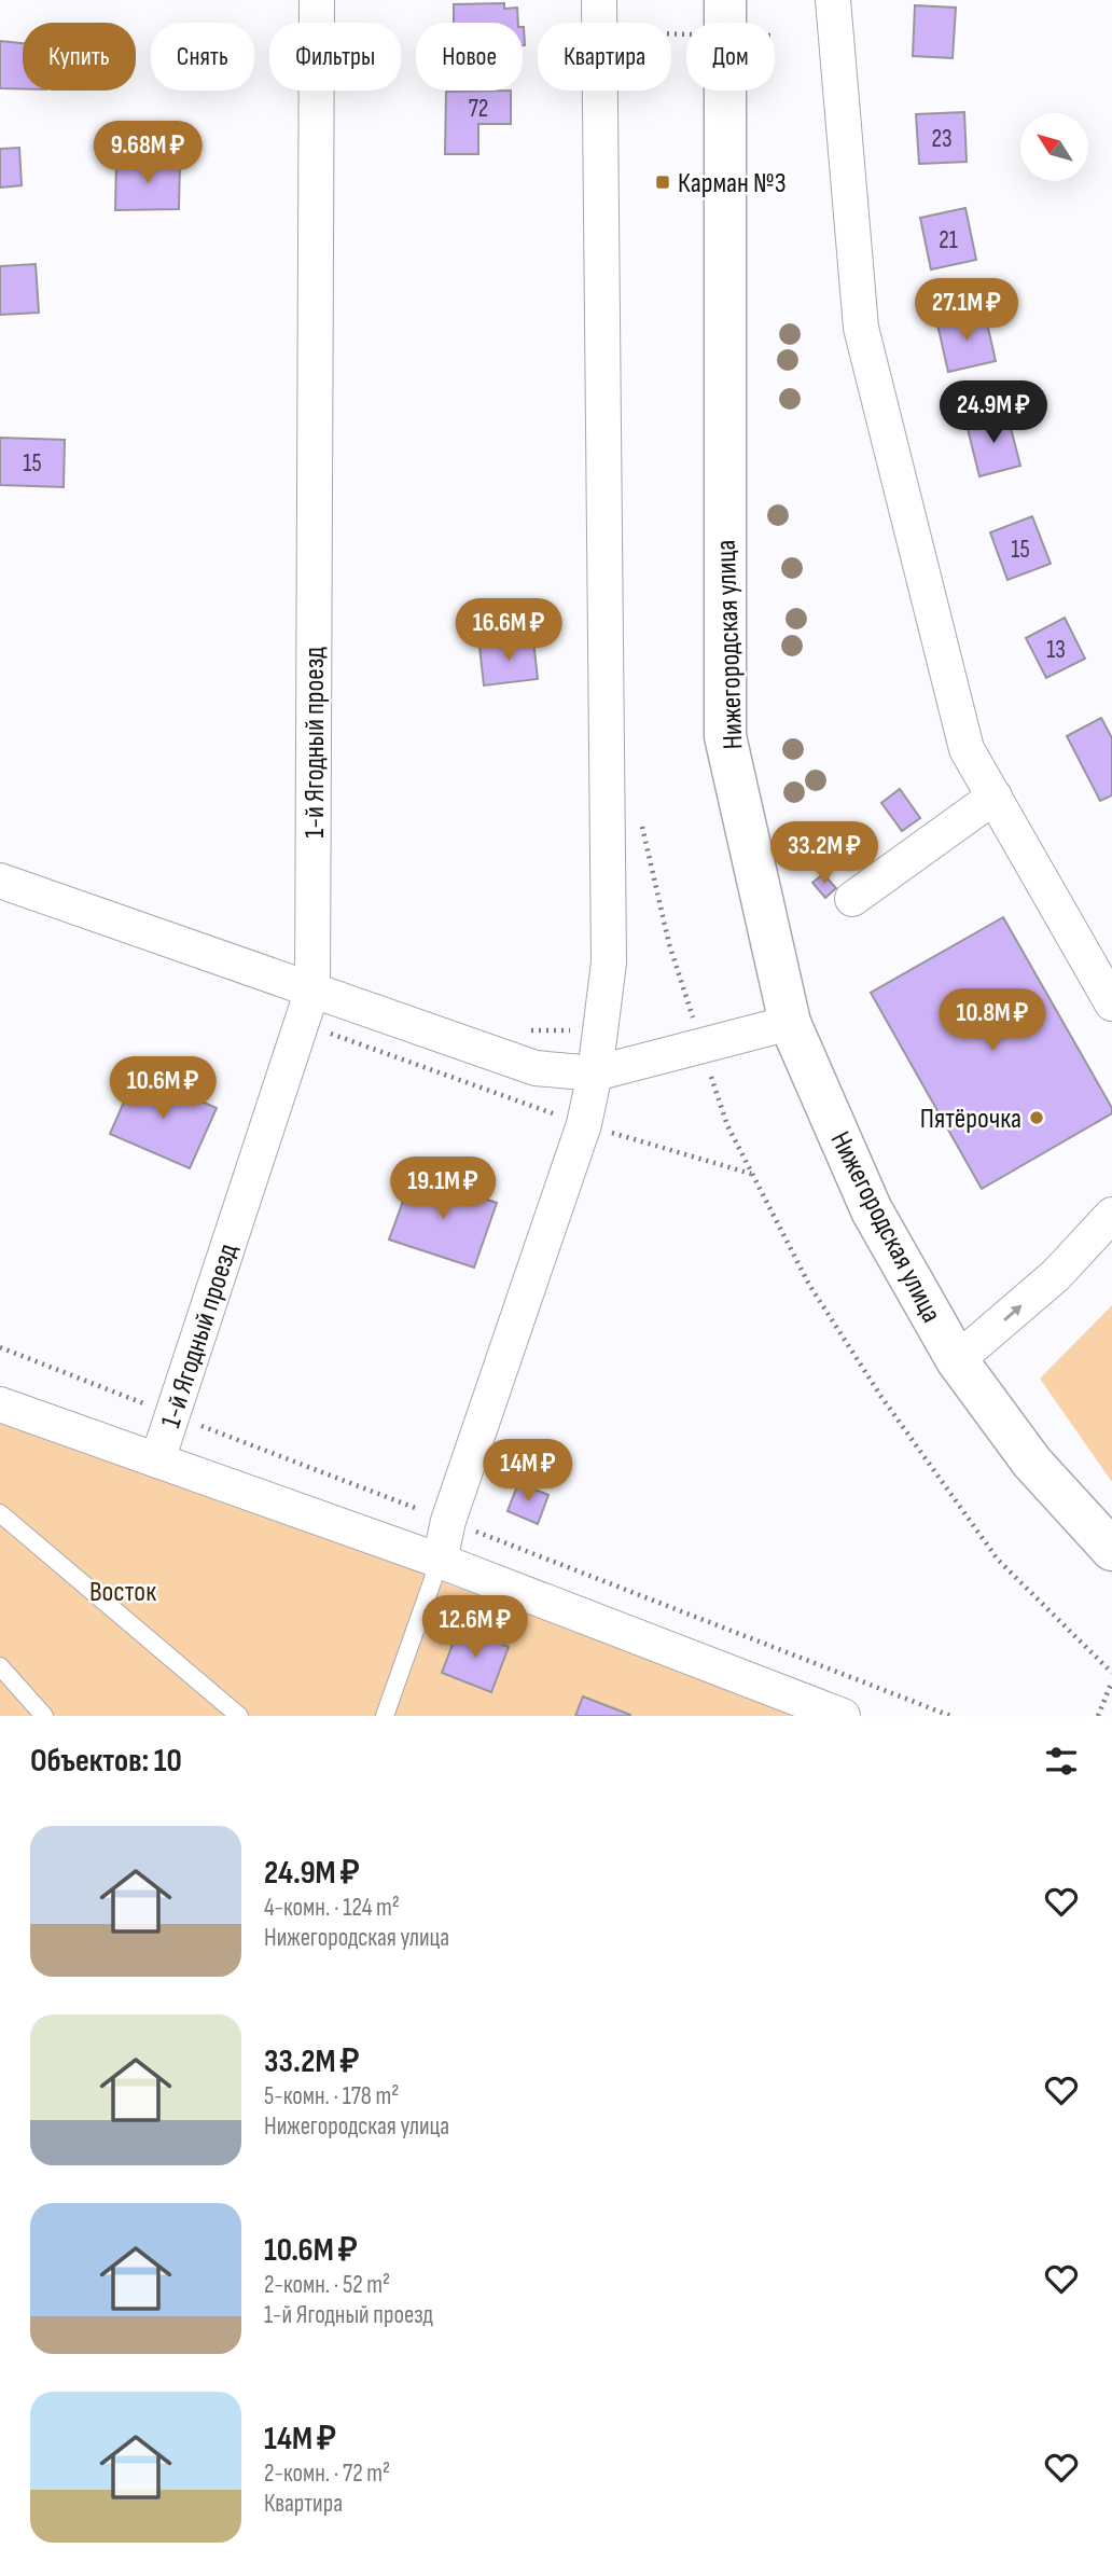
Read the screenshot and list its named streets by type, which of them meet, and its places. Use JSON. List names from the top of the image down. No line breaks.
{"streets":{"street":["Нижегородская улица","1-й Ягодный проезд"]},"parks":["Восток"],"places":{"transit":["Карман №3"],"other":["Пятёрочка"]},"house_numbers":["72","23","21","15","15","13"],"north":"top left","page":{"chip":["Купить","Снять","Фильтры","Новое","Квартира","Дом"],"price":["9.68M ₽","27.1M ₽","24.9M ₽","16.6M ₽","33.2M ₽","10.8M ₽","10.6M ₽","19.1M ₽","14M ₽","12.6M ₽"],"heading":"Объектов: 10","list":[{"name":"24.9M ₽","note":"4-комн. · 124 m² · Нижегородская улица"},{"name":"33.2M ₽","note":"5-комн. · 178 m² · Нижегородская улица"},{"name":"10.6M ₽","note":"2-комн. · 52 m² · 1-й Ягодный проезд"},{"name":"14M ₽","note":"2-комн. · 72 m² · Квартира"}]}}
